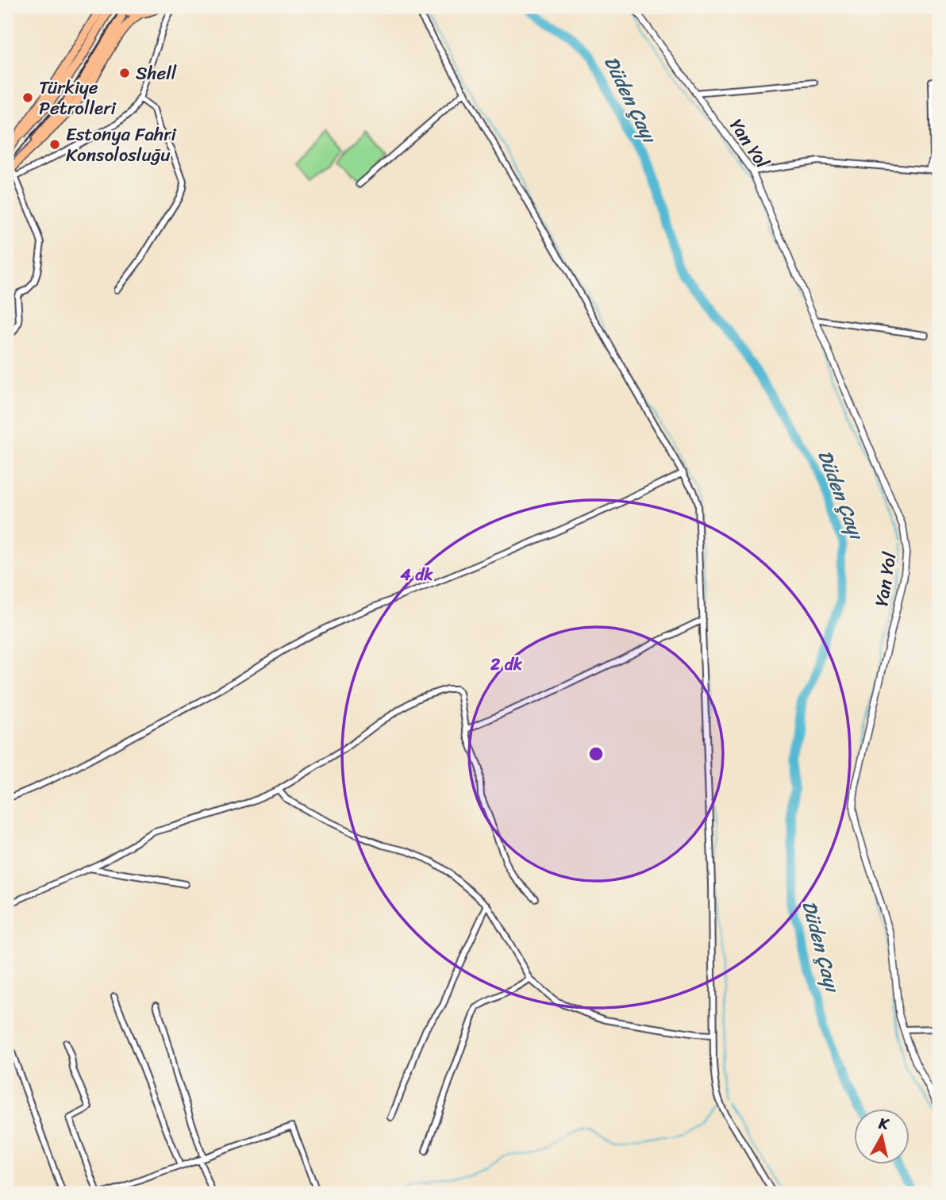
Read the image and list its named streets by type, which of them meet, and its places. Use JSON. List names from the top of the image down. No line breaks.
{"streets":{"street":["Yan Yol"]},"water":["Düden Çayı"],"places":["Shell","Türkiye Petrolleri","Estonya Fahri Konsolosluğu"],"north":"top","rings":["4 dk","2 dk"]}
